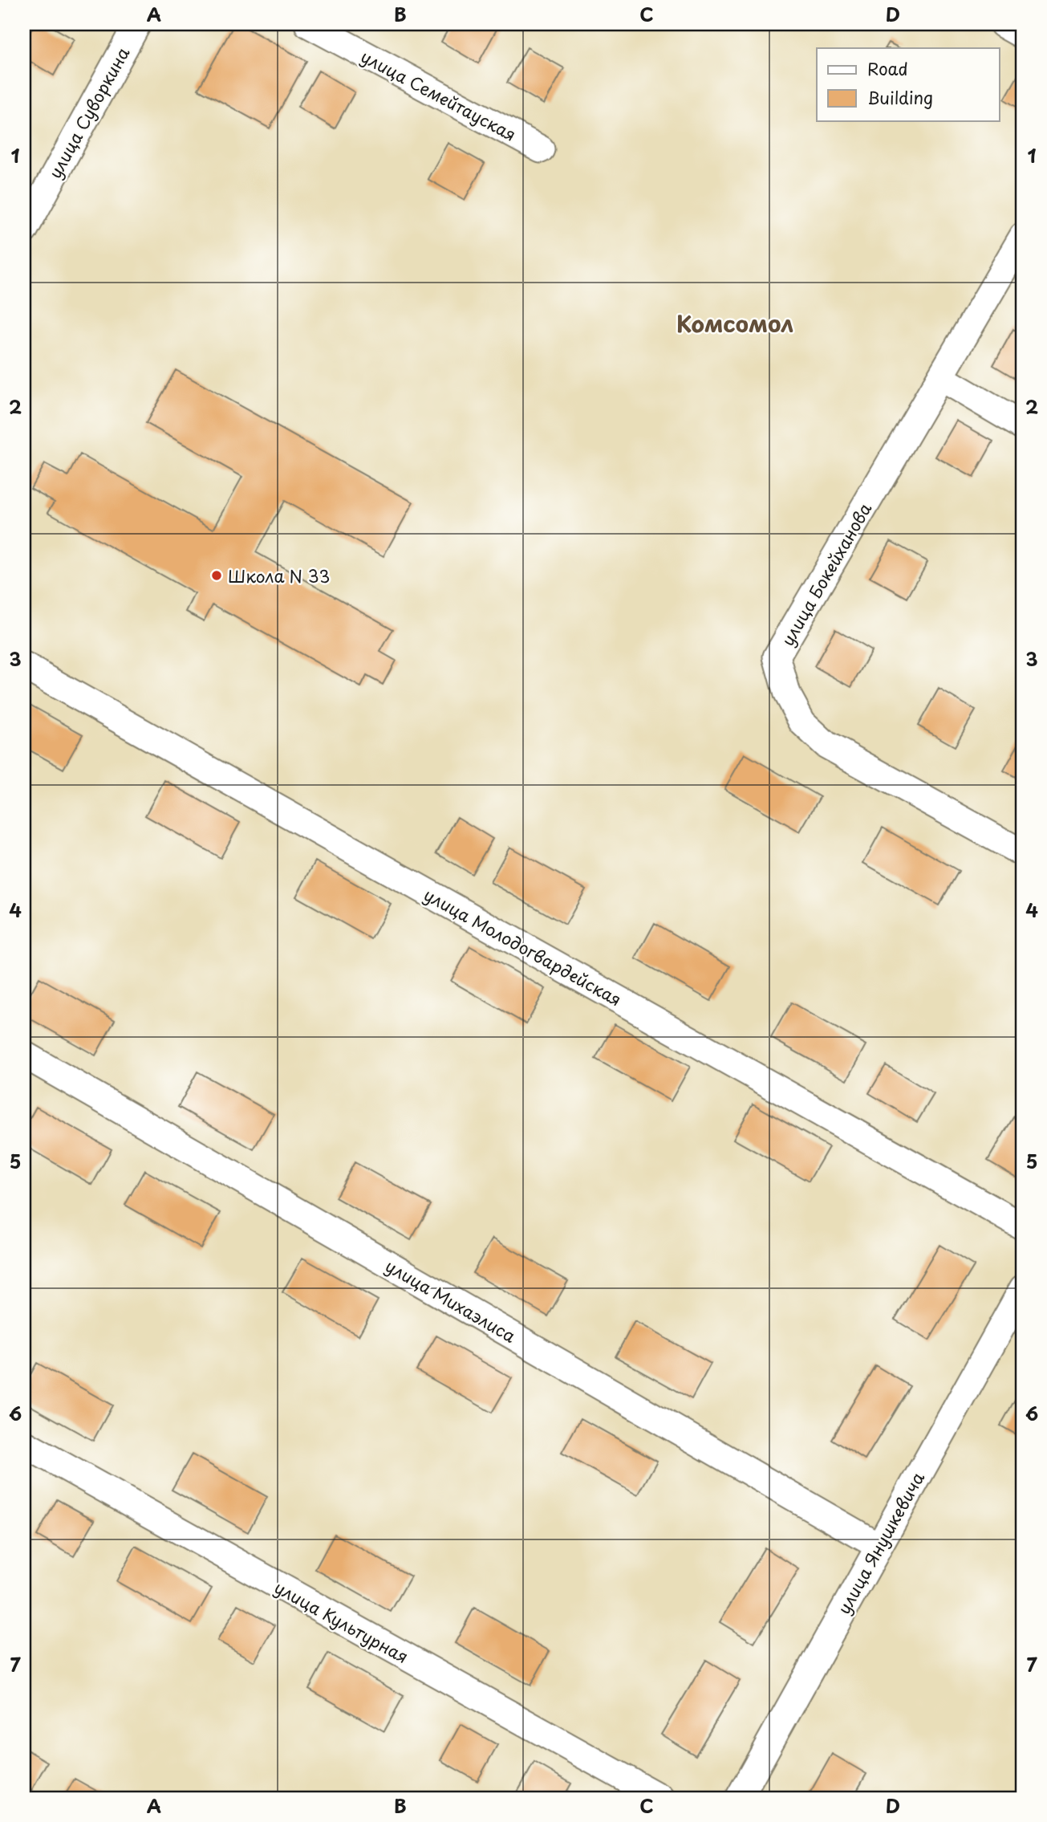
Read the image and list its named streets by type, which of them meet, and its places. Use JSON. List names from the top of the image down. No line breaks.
{"streets":{"street":["улица Семейтауская","улица Суворкина","улица Бокейханова","улица Молодогвардейская","улица Михаэлиса","улица Янушкевича","улица Культурная"]},"crossings":[["улица Михаэлиса","улица Янушкевича"]],"districts":["Комсомол"],"places":["Школа N 33"],"legend":["Road","Building"],"grid":{"columns":["A","B","C","D"],"rows":["1","2","3","4","5","6","7"]}}
